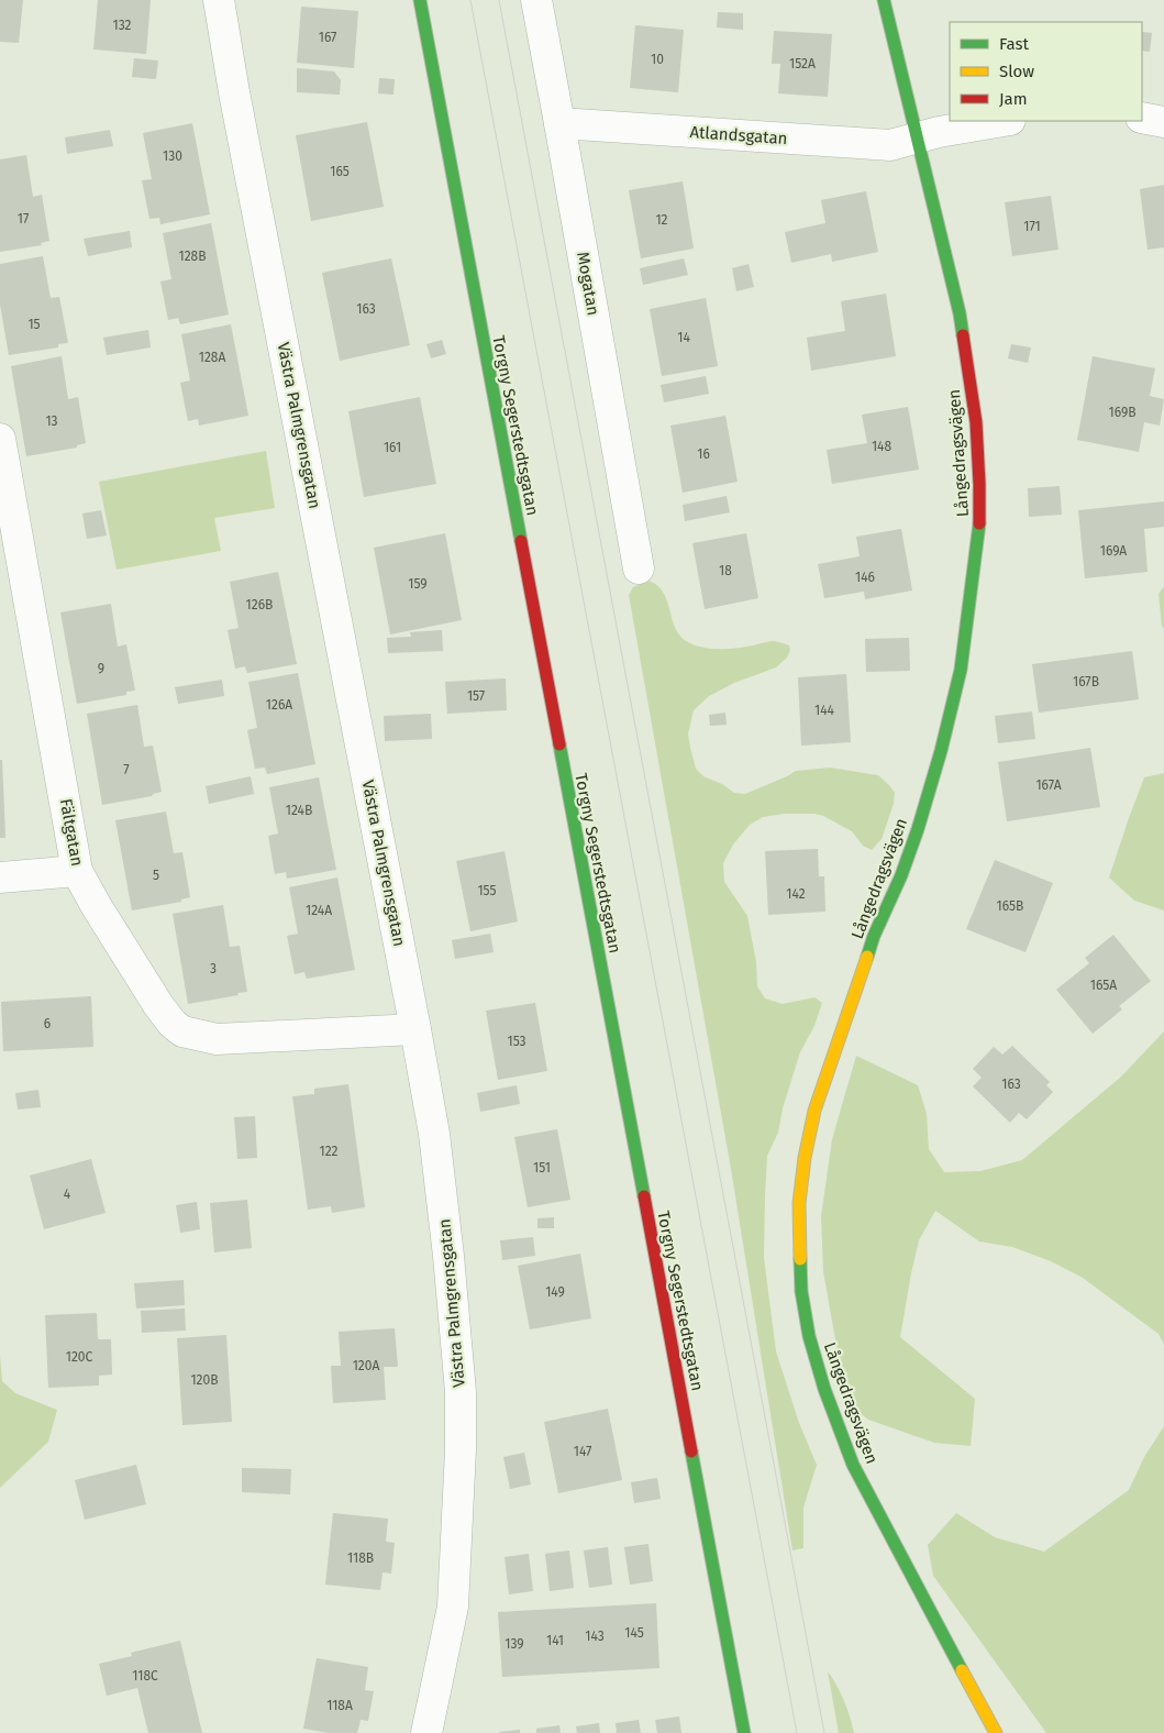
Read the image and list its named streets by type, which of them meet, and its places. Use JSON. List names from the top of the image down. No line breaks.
{"streets":{"street":["Atlandsgatan","Mogatan","Västra Palmgrensgatan","Torgny Segerstedtsgatan","Långedragsvägen","Fältgatan"]},"crossings":[["Atlandsgatan","Mogatan"],["Atlandsgatan","Långedragsvägen"],["Västra Palmgrensgatan","Fältgatan"]],"house_numbers":["132","167","10","152A","130","165","17","12","171","128B","163","15","14","128A","169B","13","148","161","16","169A","18","146","159","126B","9","167B","157","126A","144","7","167A","124B","5","155","142","165B","124A","3","165A","6","153","163","122","151","4","149","120C","120A","120B","147","118B","145","143","141","139","118C","118A"],"legend":["Fast","Slow","Jam"]}
